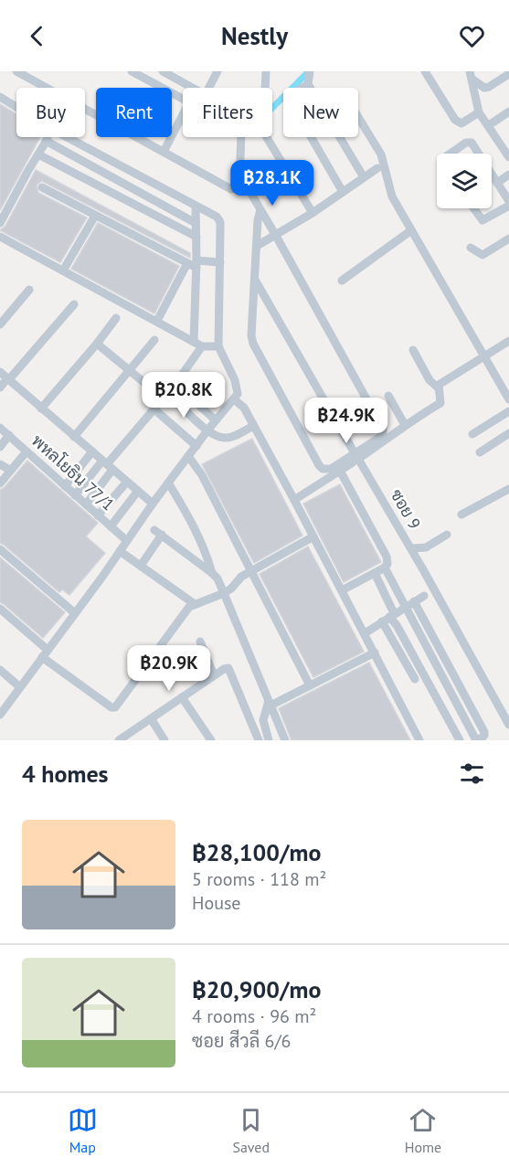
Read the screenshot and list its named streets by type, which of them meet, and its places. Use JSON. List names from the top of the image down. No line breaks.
{"streets":{"street":["พหลโยธิน 77/1","ซอย 9"]},"page":{"header":"Nestly","chip":["Buy","Rent","Filters","New"],"price":["฿28.1K","฿20.8K","฿24.9K","฿20.9K"],"heading":"4 homes","list":[{"name":"฿28,100/mo","note":"5 rooms · 118 m² · House"},{"name":"฿20,900/mo","note":"4 rooms · 96 m² · ซอย สีวลี 6/6"}],"tabs":["Map","Saved","Home"]}}
